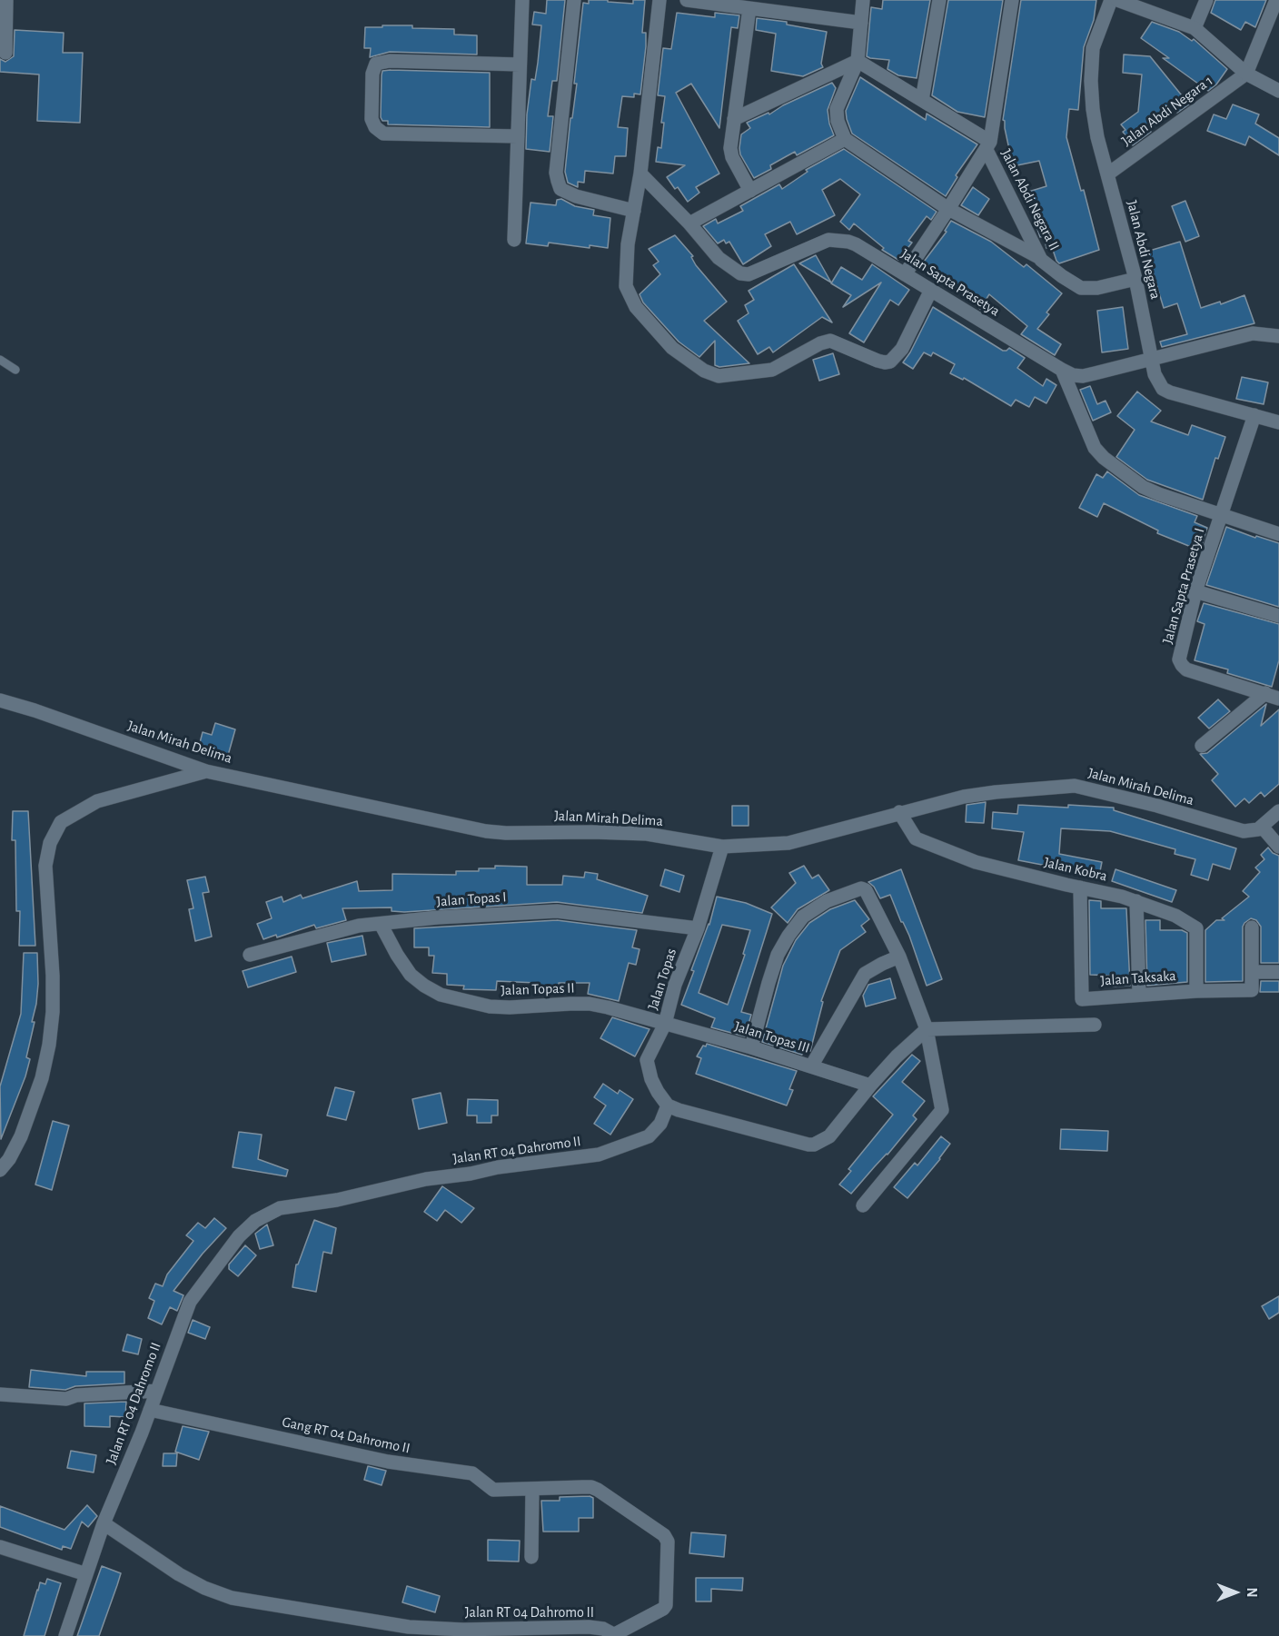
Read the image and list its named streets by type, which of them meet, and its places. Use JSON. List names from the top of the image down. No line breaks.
{"streets":{"street":["Jalan Abdi Negara 1","Jalan Abdi Negara II","Jalan Abdi Negara","Jalan Sapta Prasetya","Jalan Sapta Prasetya I","Jalan Mirah Delima","Jalan Kobra","Jalan Topas I","Jalan Taksaka","Jalan Topas","Jalan Topas II","Jalan Topas III","Jalan RT 04 Dahromo II","Gang RT 04 Dahromo II"]},"crossings":[["Jalan Abdi Negara 1","Jalan Abdi Negara"],["Jalan Abdi Negara II","Jalan Abdi Negara"],["Jalan Abdi Negara","Jalan Sapta Prasetya"],["Jalan Abdi Negara","Jalan Sapta Prasetya I"],["Jalan Mirah Delima","Jalan Kobra"],["Jalan Mirah Delima","Jalan Topas"],["Jalan Kobra","Jalan Taksaka"],["Jalan Topas I","Jalan Topas"],["Jalan Topas I","Jalan Topas II"],["Jalan Topas","Jalan Topas II"],["Jalan Topas","Jalan Topas III"],["Jalan Topas","Jalan RT 04 Dahromo II"],["Jalan Topas II","Jalan Topas III"],["Jalan RT 04 Dahromo II","Gang RT 04 Dahromo II"]],"north":"right"}
